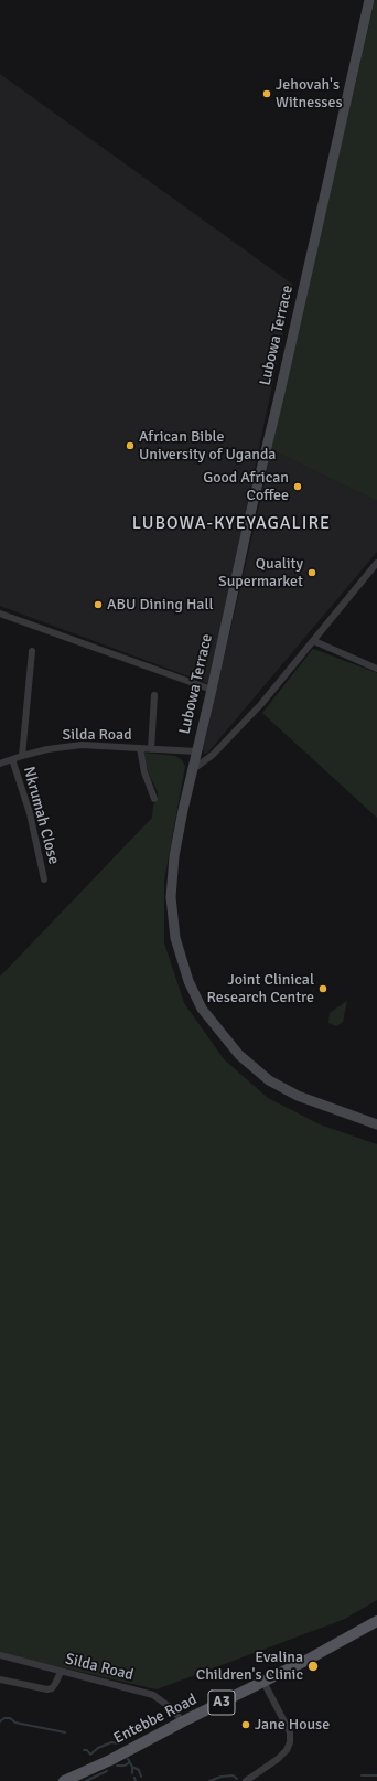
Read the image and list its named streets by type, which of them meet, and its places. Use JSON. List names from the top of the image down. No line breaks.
{"streets":{"main road":["A3","Entebbe Road"],"street":["Lubowa Terrace","Silda Road","Nkrumah Close"]},"crossings":[["Lubowa Terrace","Silda Road"],["Silda Road","Nkrumah Close"],["Silda Road","Entebbe Road"]],"districts":["LUBOWA-KYEYAGALIRE"],"places":["Jehovah's Witnesses","African Bible University of Uganda","Good African Coffee","Quality Supermarket","ABU Dining Hall","Joint Clinical Research Centre","Evalina Children's Clinic","Jane House"]}
